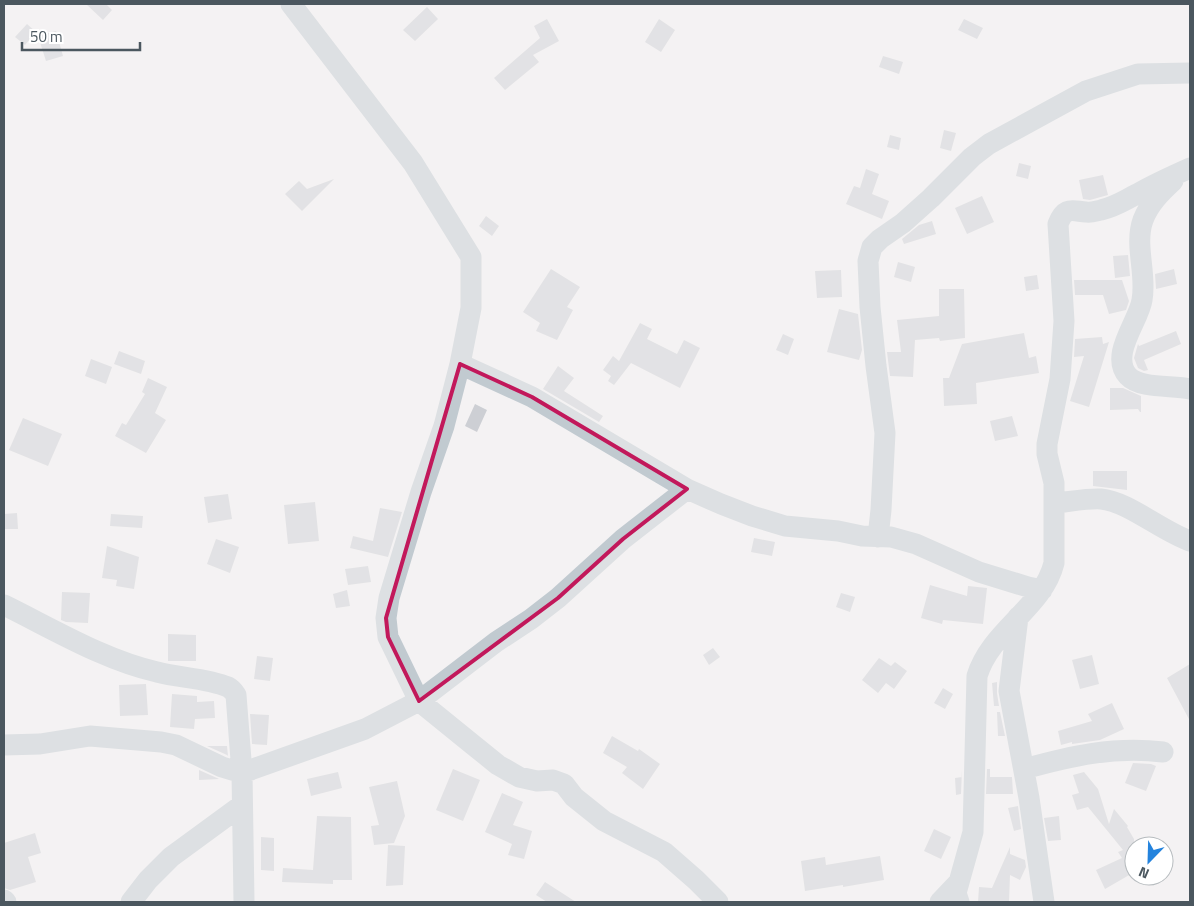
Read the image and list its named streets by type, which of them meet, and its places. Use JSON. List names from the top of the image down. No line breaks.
{"scale_bar":"50 m","north":"bottom left"}
